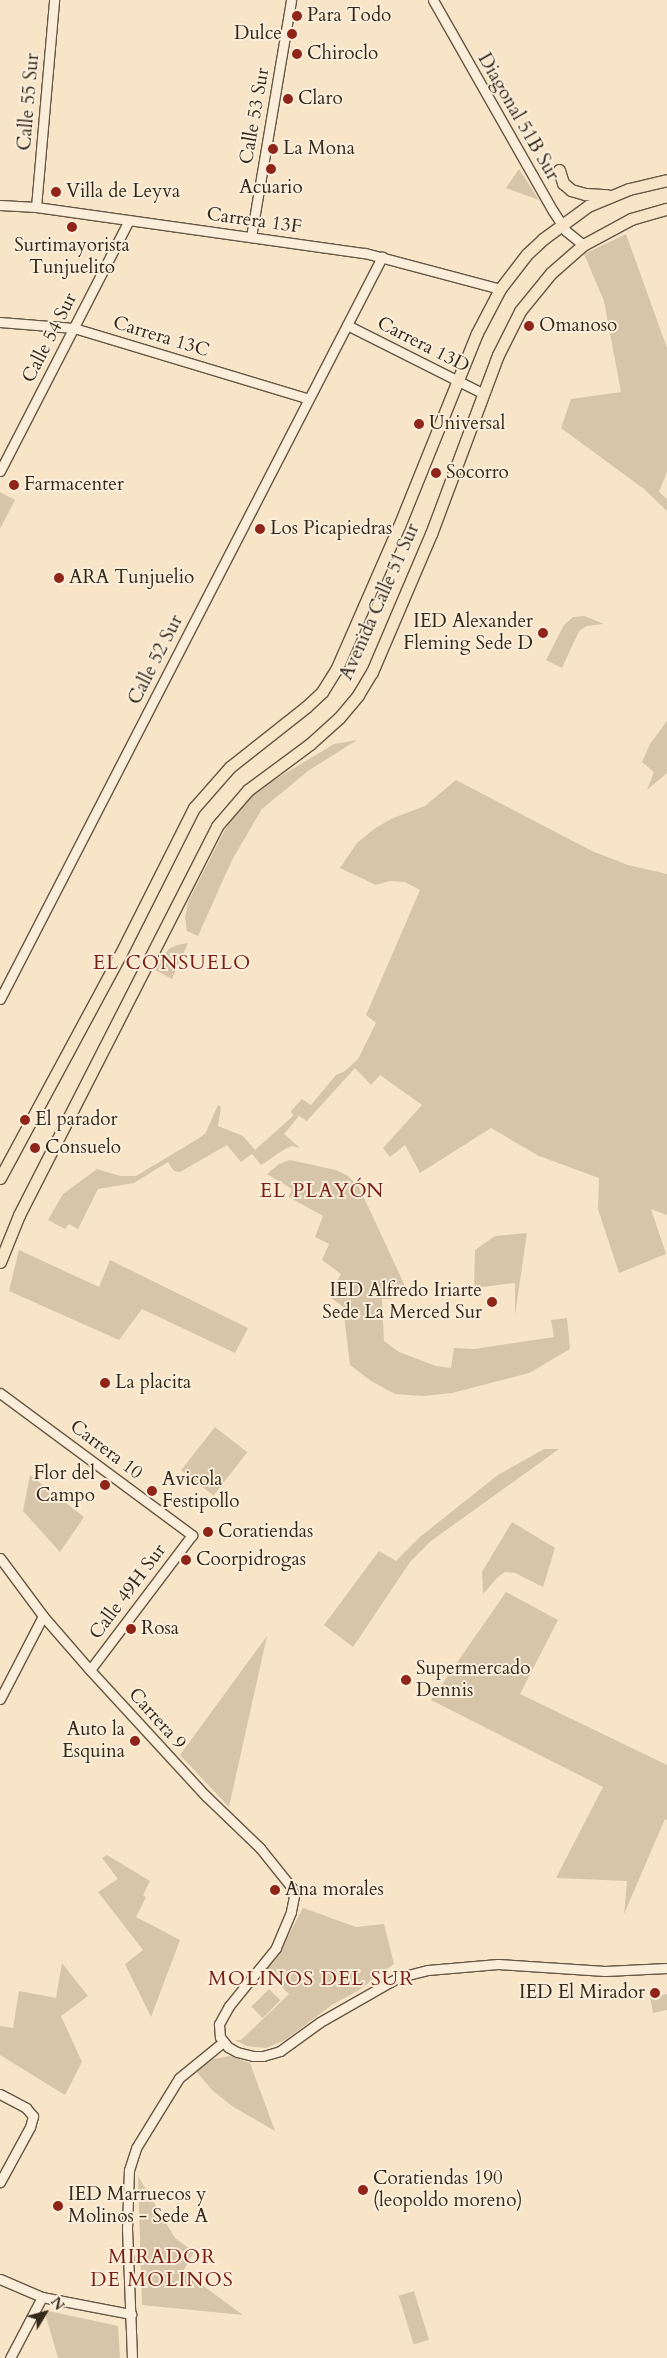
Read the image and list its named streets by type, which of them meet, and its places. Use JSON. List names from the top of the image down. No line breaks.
{"streets":{"main road":["Avenida Calle 51 Sur"],"street":["Calle 55 Sur","Calle 53 Sur","Diagonal 51B Sur","Carrera 13F","Carrera 13C","Calle 54 Sur","Carrera 13D","Calle 52 Sur","Carrera 10","Calle 49H Sur","Carrera 9"]},"crossings":[["Calle 55 Sur","Carrera 13F"],["Calle 53 Sur","Carrera 13F"],["Diagonal 51B Sur","Avenida Calle 51 Sur"],["Carrera 13F","Calle 54 Sur"],["Carrera 13F","Avenida Calle 51 Sur"],["Carrera 13F","Calle 52 Sur"],["Carrera 13C","Calle 54 Sur"],["Carrera 13C","Calle 52 Sur"],["Carrera 13D","Avenida Calle 51 Sur"],["Carrera 13D","Calle 52 Sur"],["Carrera 10","Calle 49H Sur"],["Calle 49H Sur","Carrera 9"]],"districts":["EL CONSUELO","EL PLAYÓN","MOLINOS DEL SUR","MIRADOR DE MOLINOS"],"places":["Para Todo","Dulce","Chiroclo","Claro","La Mona","Acuario","Villa de Leyva","Surtimayorista Tunjuelito","Omanoso","Universal","Socorro","Farmacenter","Los Picapiedras","ARA Tunjuelio","IED Alexander Fleming Sede D","El parador","Consuelo","IED Alfredo Iriarte Sede La Merced Sur","La placita","Flor del Campo","Avicola Festipollo","Coratiendas","Coorpidrogas","Rosa","Supermercado Dennis","Auto la Esquina","Ana morales","IED El Mirador","Coratiendas 190 (leopoldo moreno)","IED Marruecos y Molinos - Sede A"],"north":"top right"}
